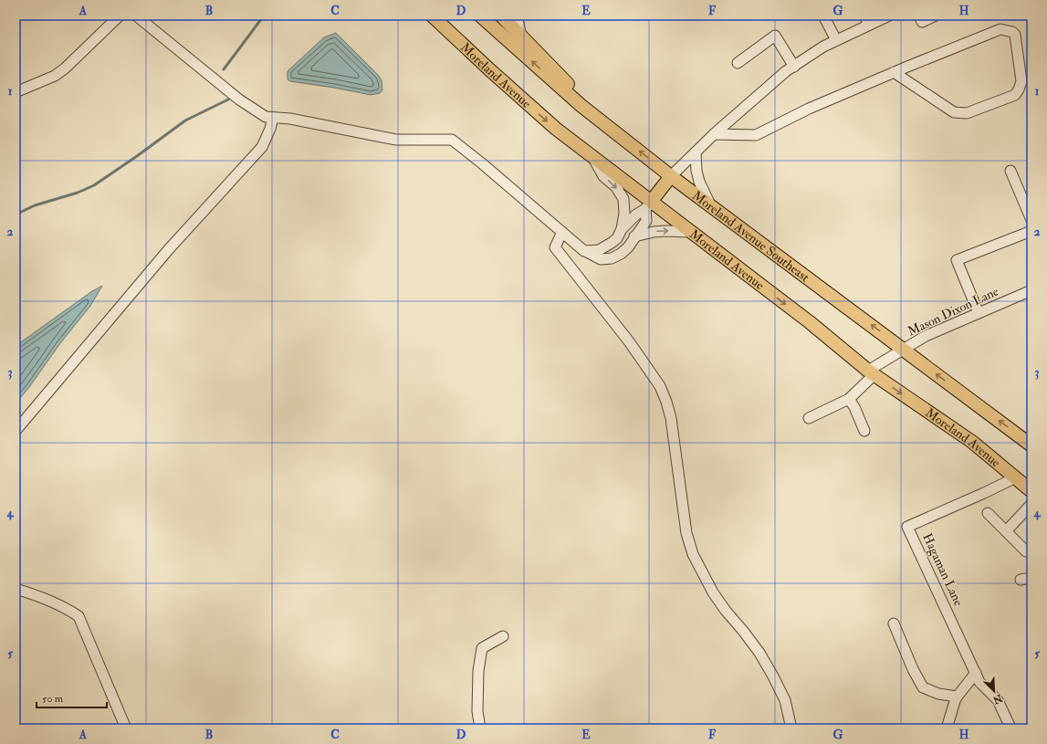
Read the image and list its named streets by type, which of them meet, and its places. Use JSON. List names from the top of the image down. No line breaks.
{"streets":{"main road":["Moreland Avenue","Moreland Avenue Southeast"],"street":["Mason Dixon Lane","Hagaman Lane"]},"crossings":[["Moreland Avenue","Mason Dixon Lane"],["Moreland Avenue","Hagaman Lane"],["Moreland Avenue Southeast","Mason Dixon Lane"]],"one_way":["Moreland Avenue","Moreland Avenue Southeast"],"scale_bar":"50 m","north":"bottom right","grid":{"columns":["A","B","C","D","E","F","G","H"],"rows":["1","2","3","4","5"]}}
